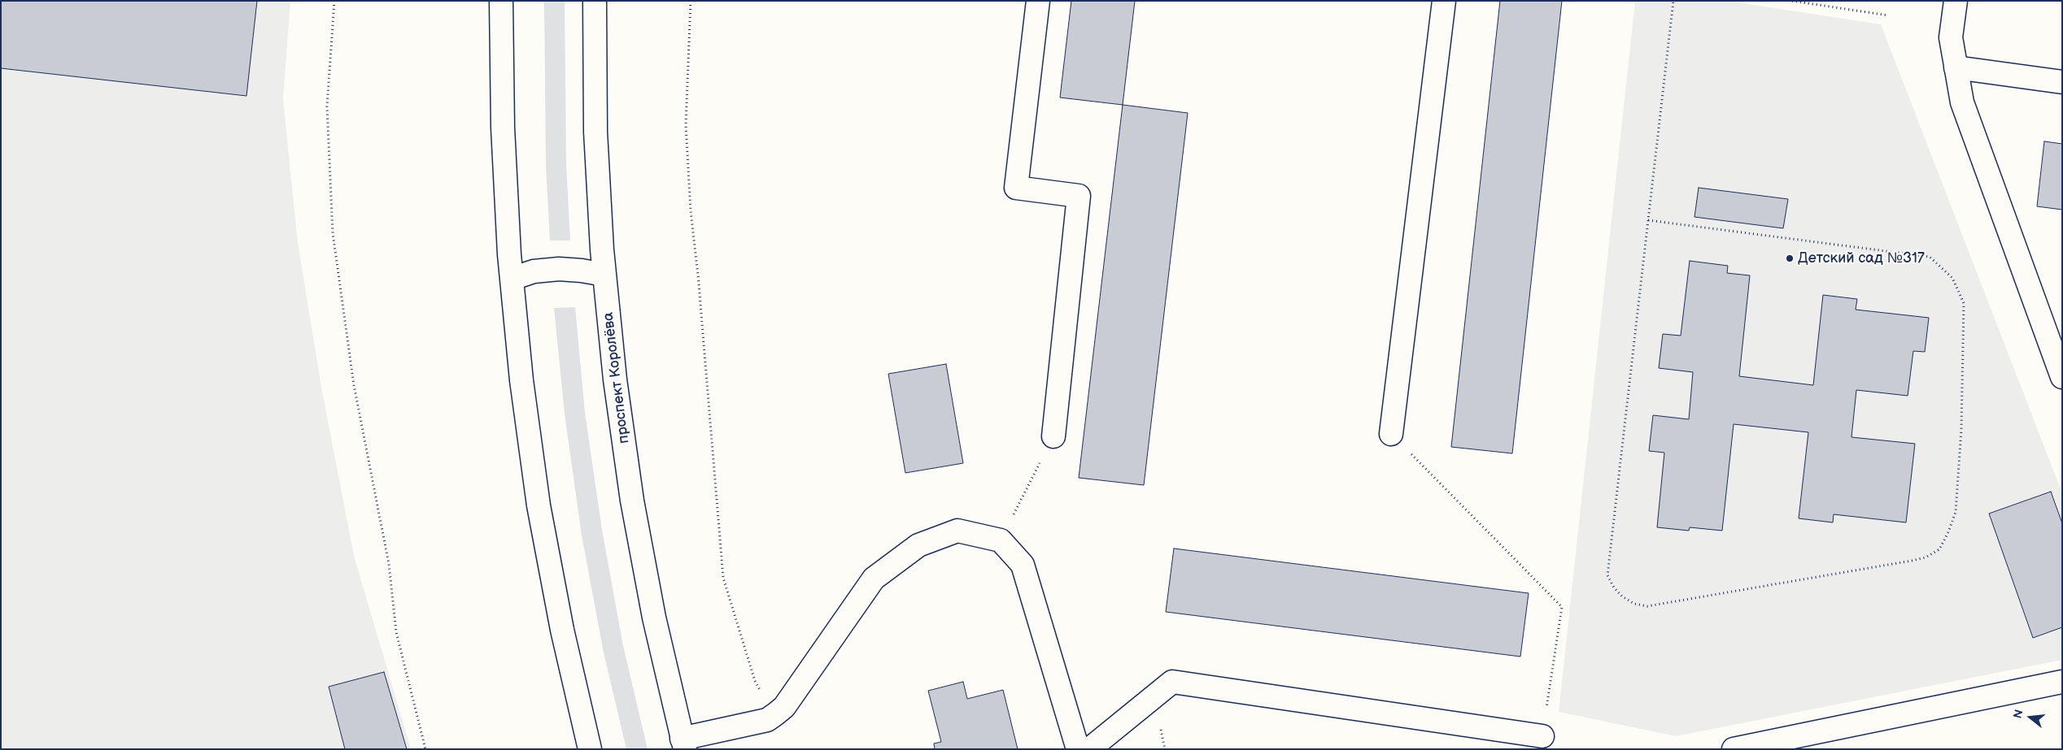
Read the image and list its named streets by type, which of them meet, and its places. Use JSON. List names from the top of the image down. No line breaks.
{"streets":{"main road":["проспект Королёва"]},"places":["Детский сад №317"],"north":"left"}
